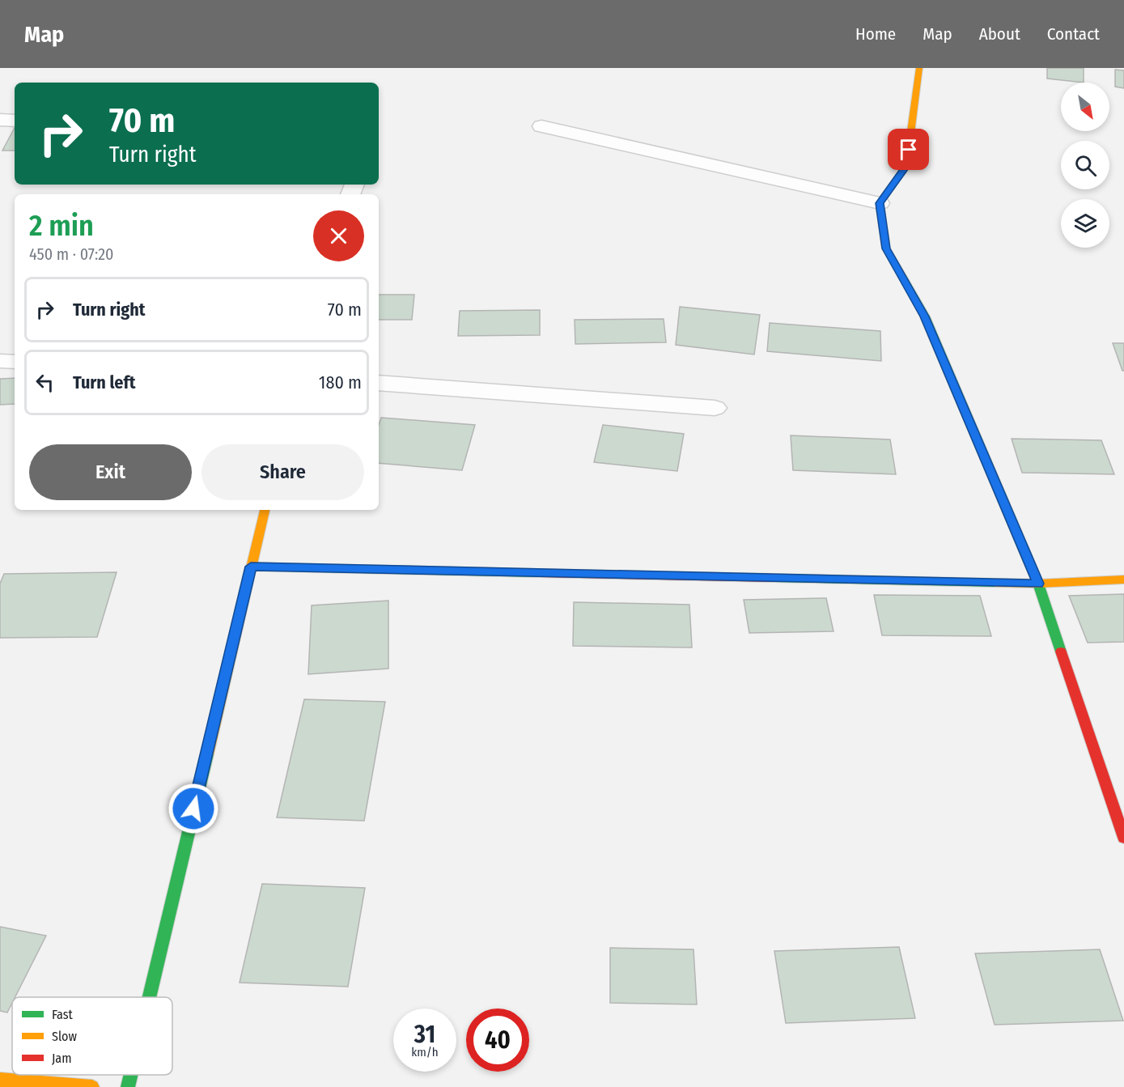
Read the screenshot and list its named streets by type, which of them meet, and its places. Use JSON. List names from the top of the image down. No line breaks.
{"legend":["Fast","Slow","Jam"],"north":"bottom right","page":{"header":"Map","nav":["Home","Map","About","Contact"],"turn":["70 m","Turn right"],"heading":["2 min","450 m · 07:20"],"list":[{"name":"Turn right","value":"70 m"},{"name":"Turn left","value":"180 m"}],"buttons":["Exit","Share"],"speed":"31 km/h","limit":"40"}}
